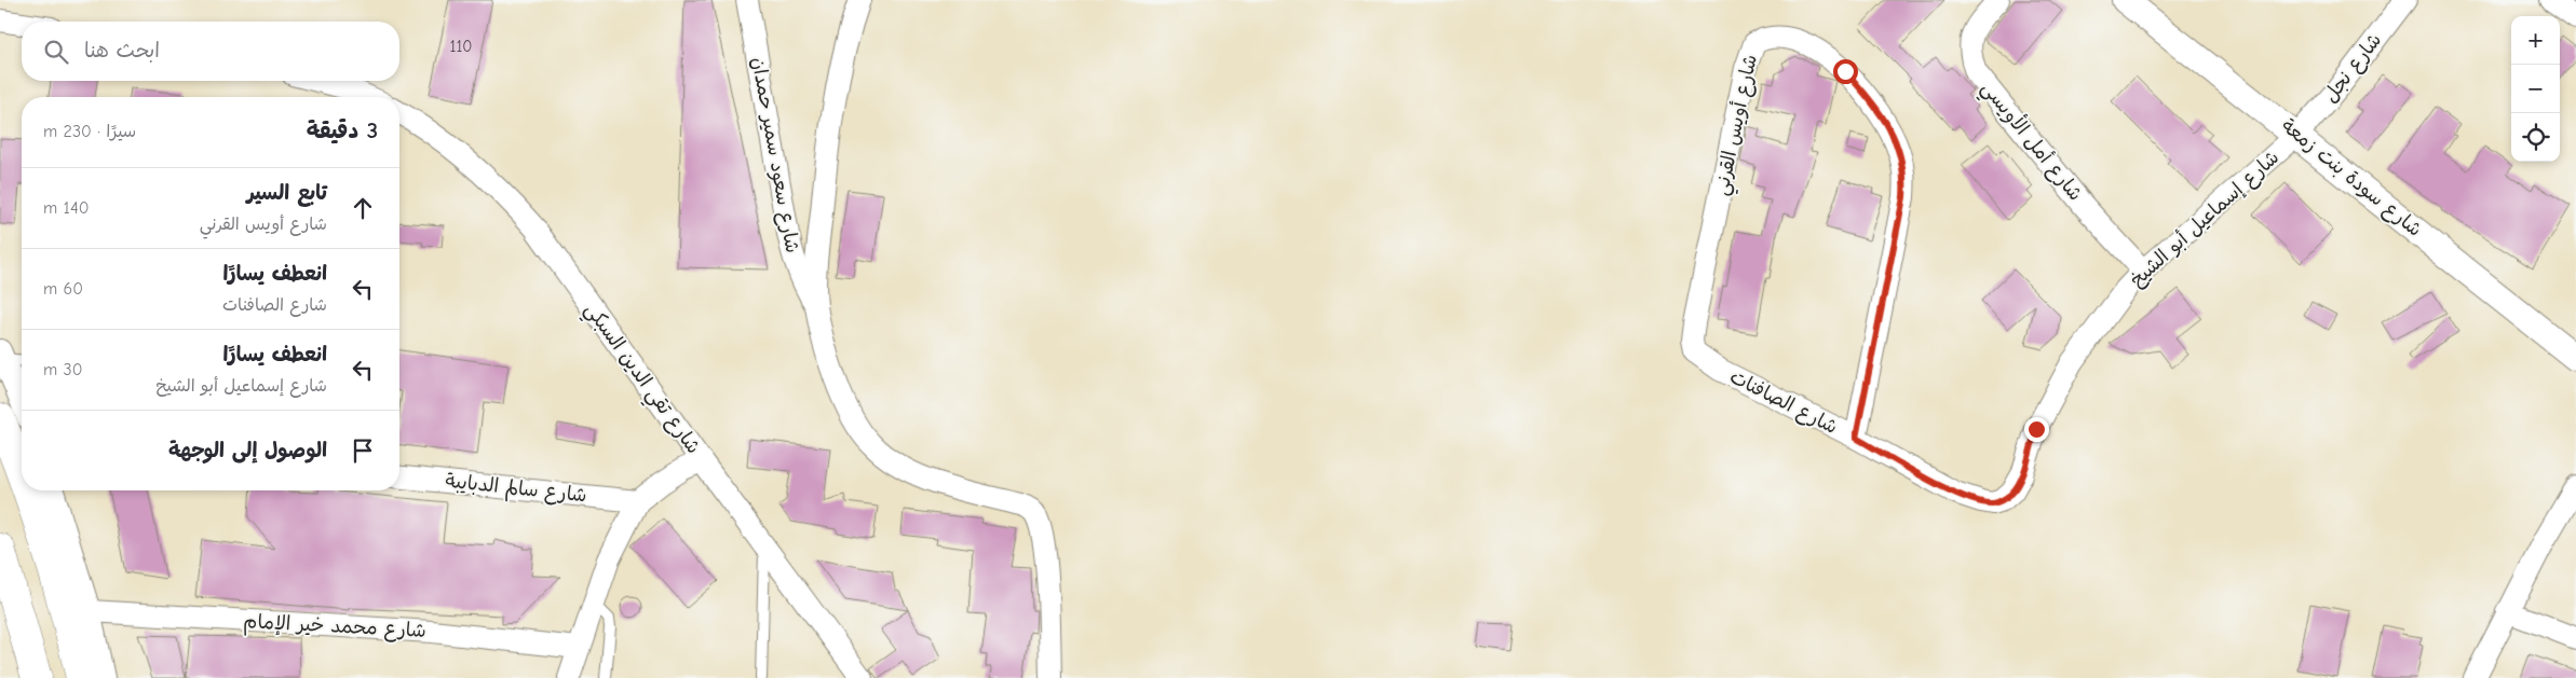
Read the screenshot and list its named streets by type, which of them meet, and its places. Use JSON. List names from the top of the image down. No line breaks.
{"streets":{"street":["شارع نجل","شارع أويس القرني","شارع أمل الأويسي","شارع سعود سمير حمدان","شارع سودة بنت زمعة","شارع إسماعيل أبو الشيخ","شارع تقي الدين السبكي","شارع الصافنات","شارع سالم الدبايبة","شارع محمد خير الإمام"]},"crossings":[["شارع نجل","شارع سودة بنت زمعة"],["شارع نجل","شارع إسماعيل أبو الشيخ"],["شارع أويس القرني","شارع الصافنات"],["شارع أمل الأويسي","شارع إسماعيل أبو الشيخ"],["شارع سودة بنت زمعة","شارع إسماعيل أبو الشيخ"],["شارع إسماعيل أبو الشيخ","شارع الصافنات"]],"house_numbers":["110"],"page":{"map_buttons":["+","−"],"search":"ابحث هنا","heading":["3 دقيقة","سيرًا · 230 m"],"list":[["تابع السير","شارع أويس القرني","140 m"],["انعطف يسارًا","شارع الصافنات","60 m"],["انعطف يسارًا","شارع إسماعيل أبو الشيخ","30 m"],"الوصول إلى الوجهة"]}}
